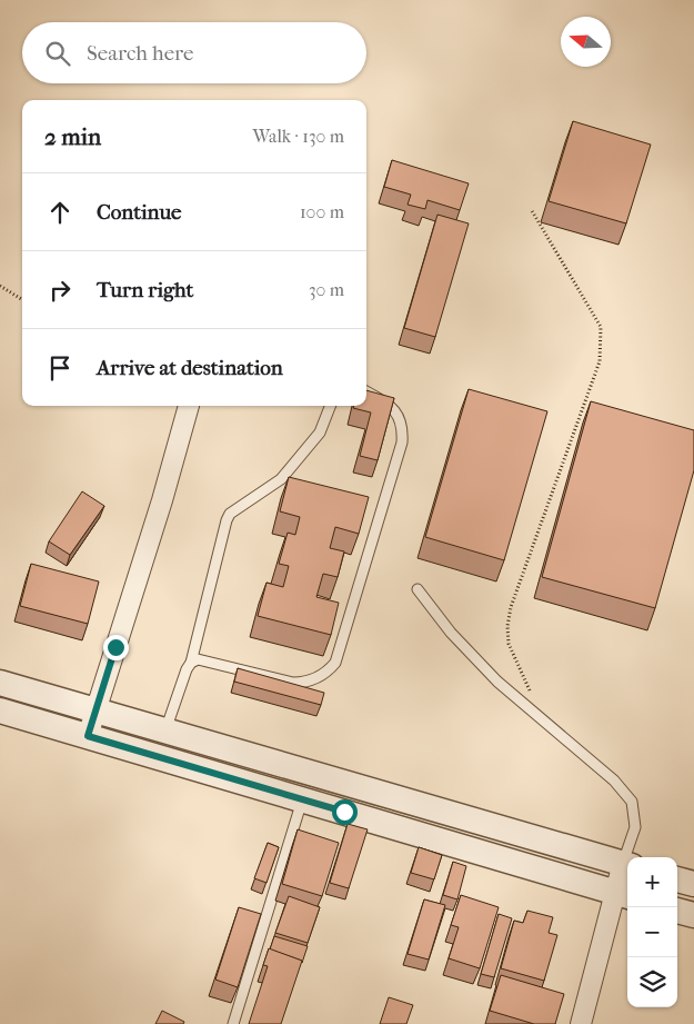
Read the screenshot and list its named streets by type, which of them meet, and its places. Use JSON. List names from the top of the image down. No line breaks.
{"north":"left","page":{"search":"Search here","heading":["2 min","Walk · 130 m"],"list":[["Continue","100 m"],["Turn right","30 m"],"Arrive at destination"],"map_buttons":["+","−"]}}
